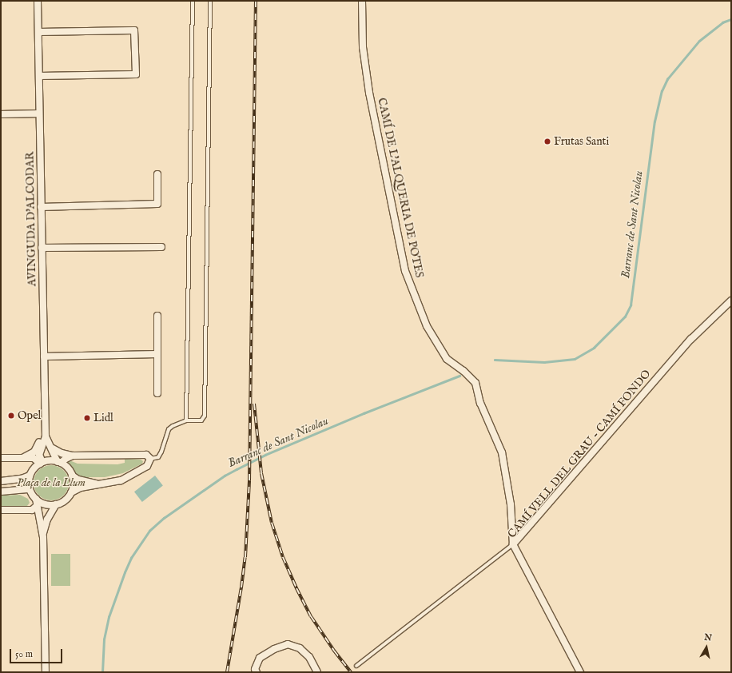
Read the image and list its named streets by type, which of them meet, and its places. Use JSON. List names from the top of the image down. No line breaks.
{"streets":{"street":["CAMÍ DE L'ALQUERIA DE POTES","AVINGUDA D'ALCODAR","CAMÍ VELL DEL GRAU - CAMÍ FONDO"]},"crossings":[["CAMÍ DE L'ALQUERIA DE POTES","CAMÍ VELL DEL GRAU - CAMÍ FONDO"]],"water":["Barranc de Sant Nicolau"],"parks":["Plaça de la Llum"],"places":["Frutas Santi","Opel","Lidl"],"scale_bar":"50 m","north":"top"}
